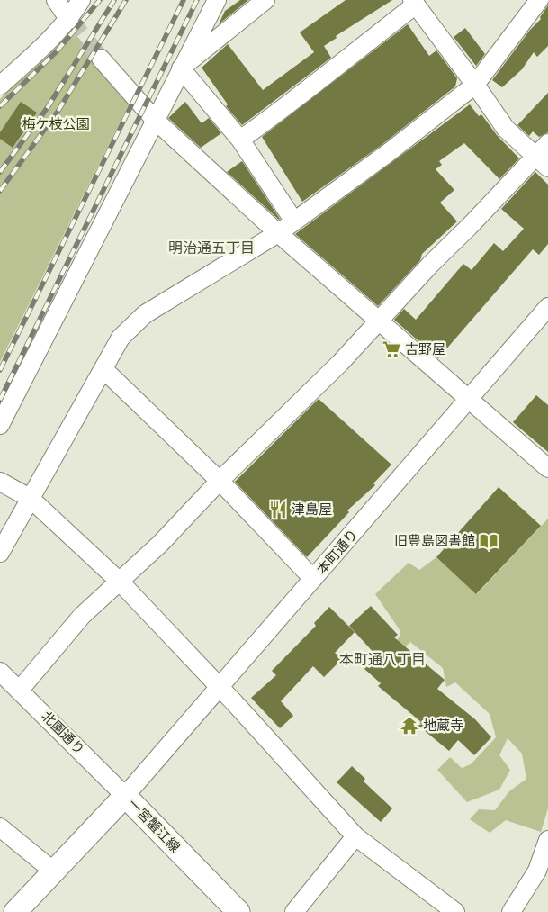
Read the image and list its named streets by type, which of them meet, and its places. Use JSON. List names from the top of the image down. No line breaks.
{"streets":{"main road":["一宮蟹江線"],"street":["本町通り","北園通り"]},"crossings":[["本町通り","北園通り"],["本町通り","一宮蟹江線"],["北園通り","一宮蟹江線"]],"districts":["明治通五丁目","本町通八丁目"],"parks":["梅ケ枝公園"],"places":{"supermarket":["吉野屋"],"restaurant":["津島屋"],"library":["旧豊島図書館"],"temple":["地蔵寺"]}}
